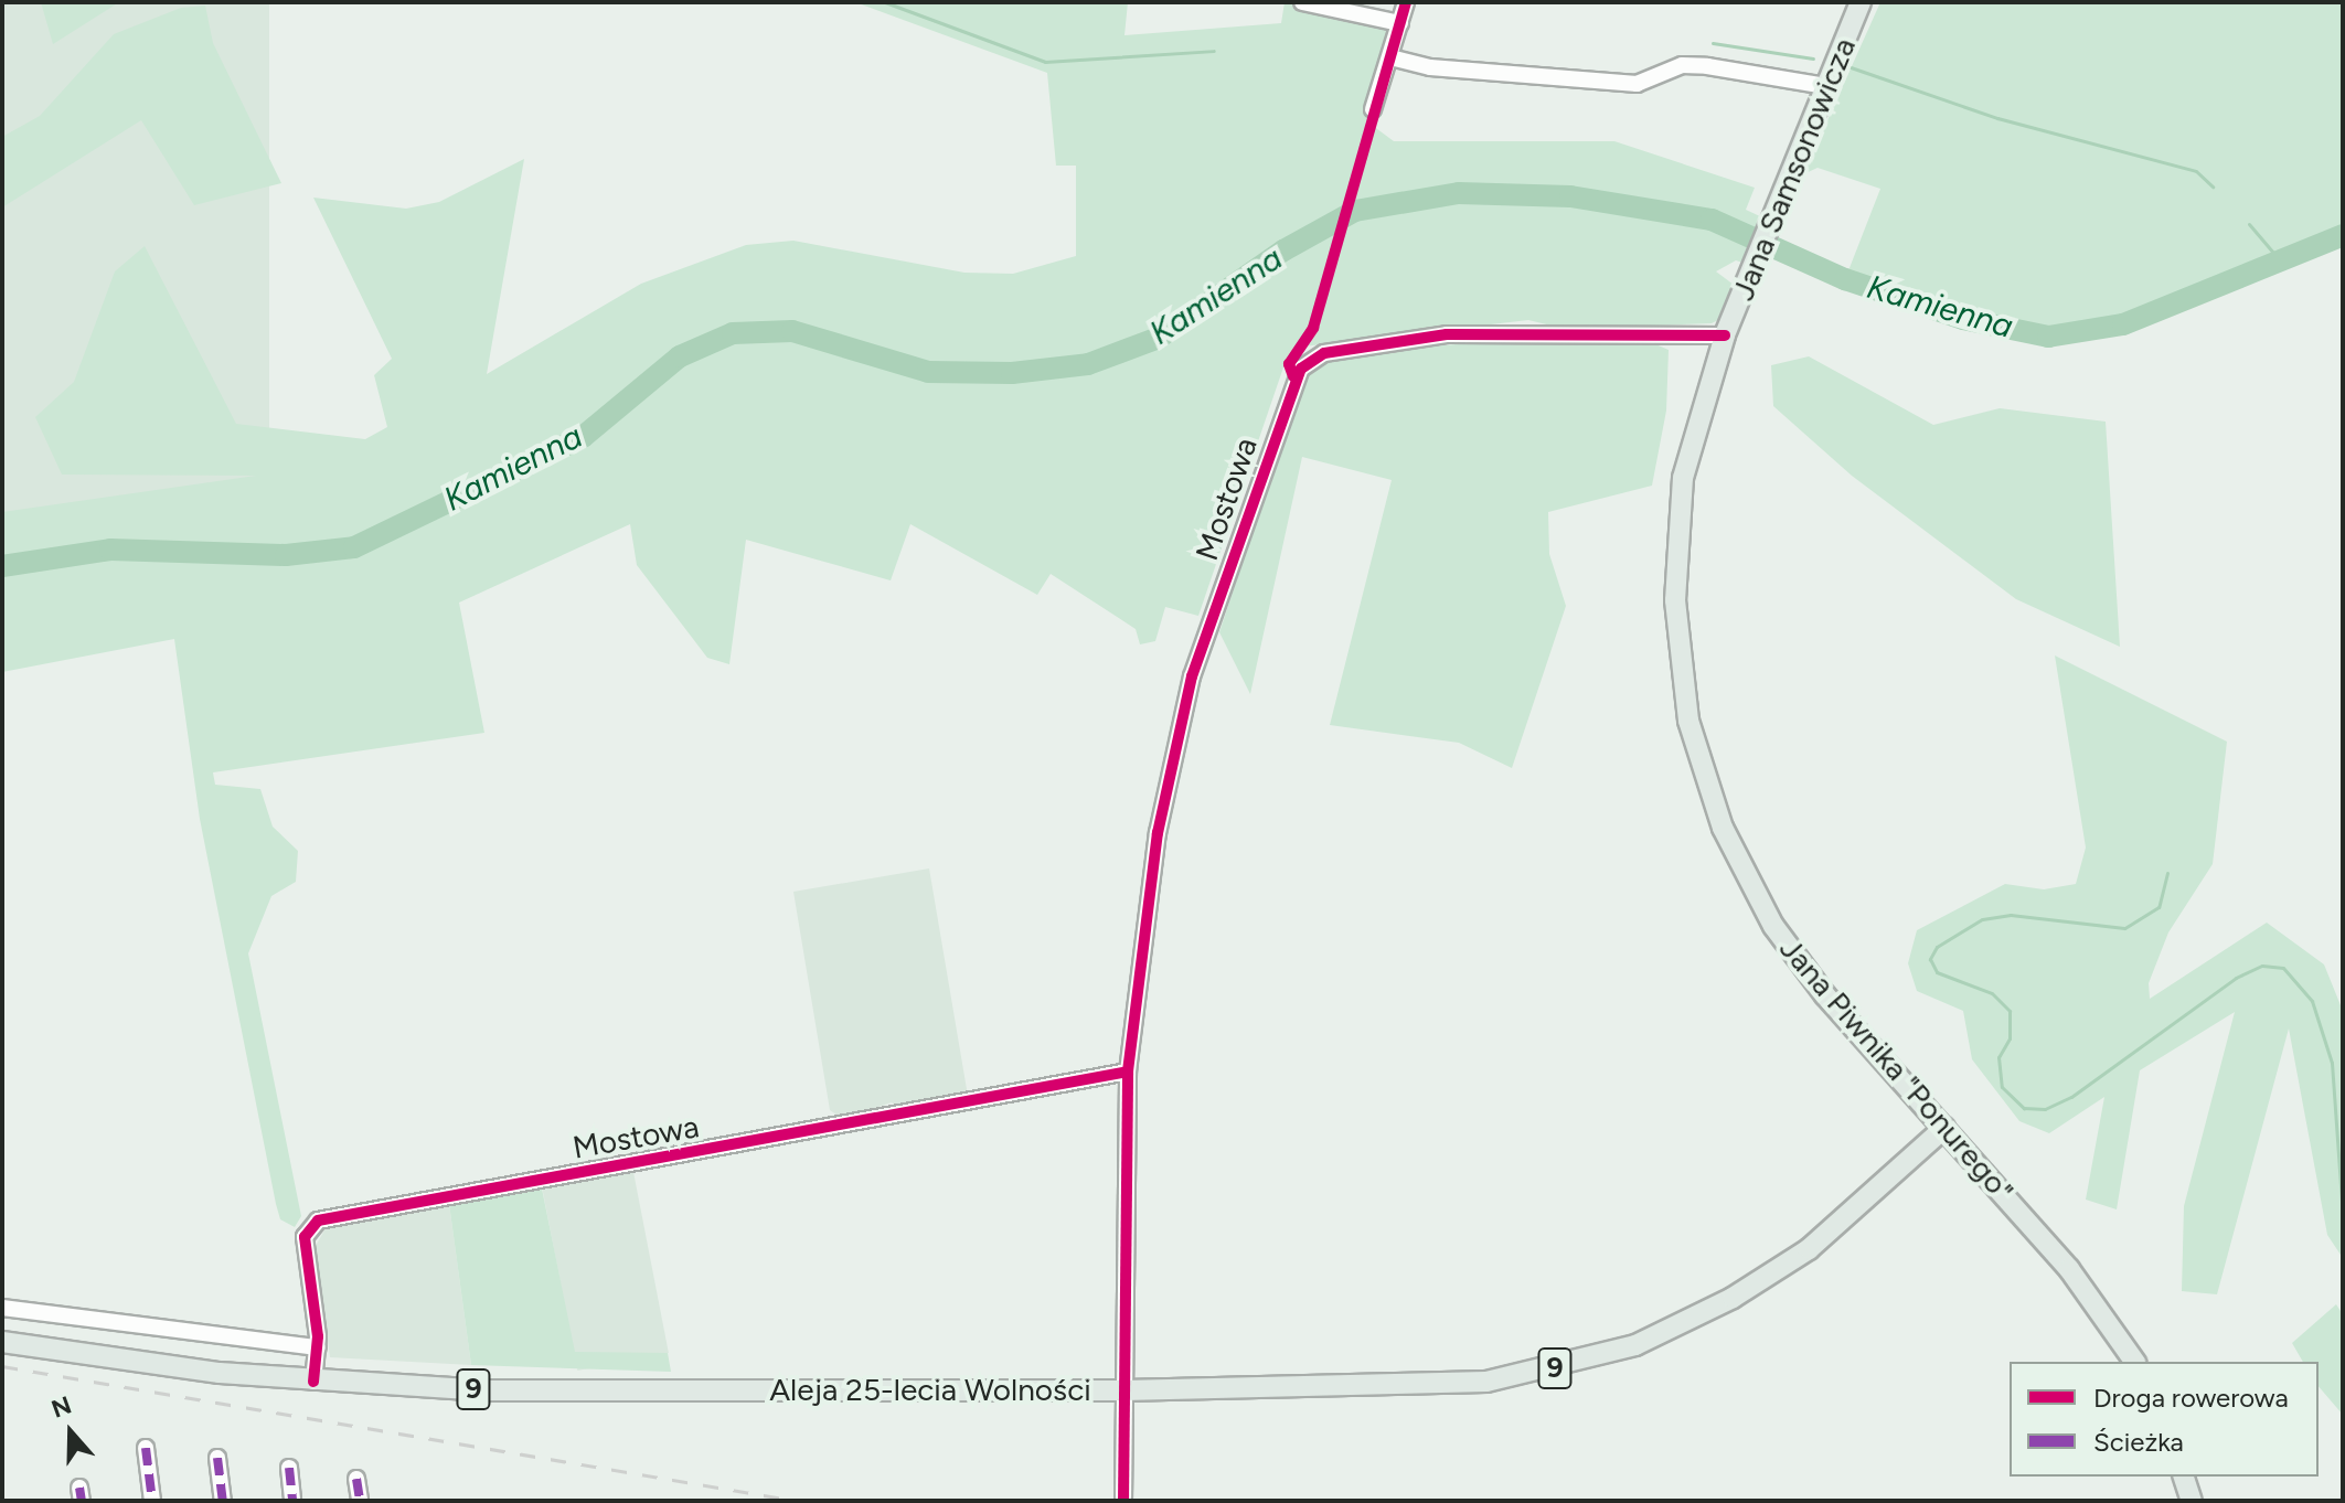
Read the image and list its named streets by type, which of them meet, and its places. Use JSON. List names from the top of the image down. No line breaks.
{"streets":{"main road":["Jana Samsonowicza","Jana Piwnika \"Ponurego\"","9","Aleja 25-lecia Wolności"],"street":["Mostowa"]},"crossings":[["Jana Samsonowicza","Mostowa"],["Jana Samsonowicza","Jana Piwnika \"Ponurego\""],["Mostowa","Jana Piwnika \"Ponurego\""],["Mostowa","Aleja 25-lecia Wolności"],["Jana Piwnika \"Ponurego\"","Aleja 25-lecia Wolności"]],"water":["Kamienna"],"legend":["Droga rowerowa","Ścieżka"],"north":"top"}
